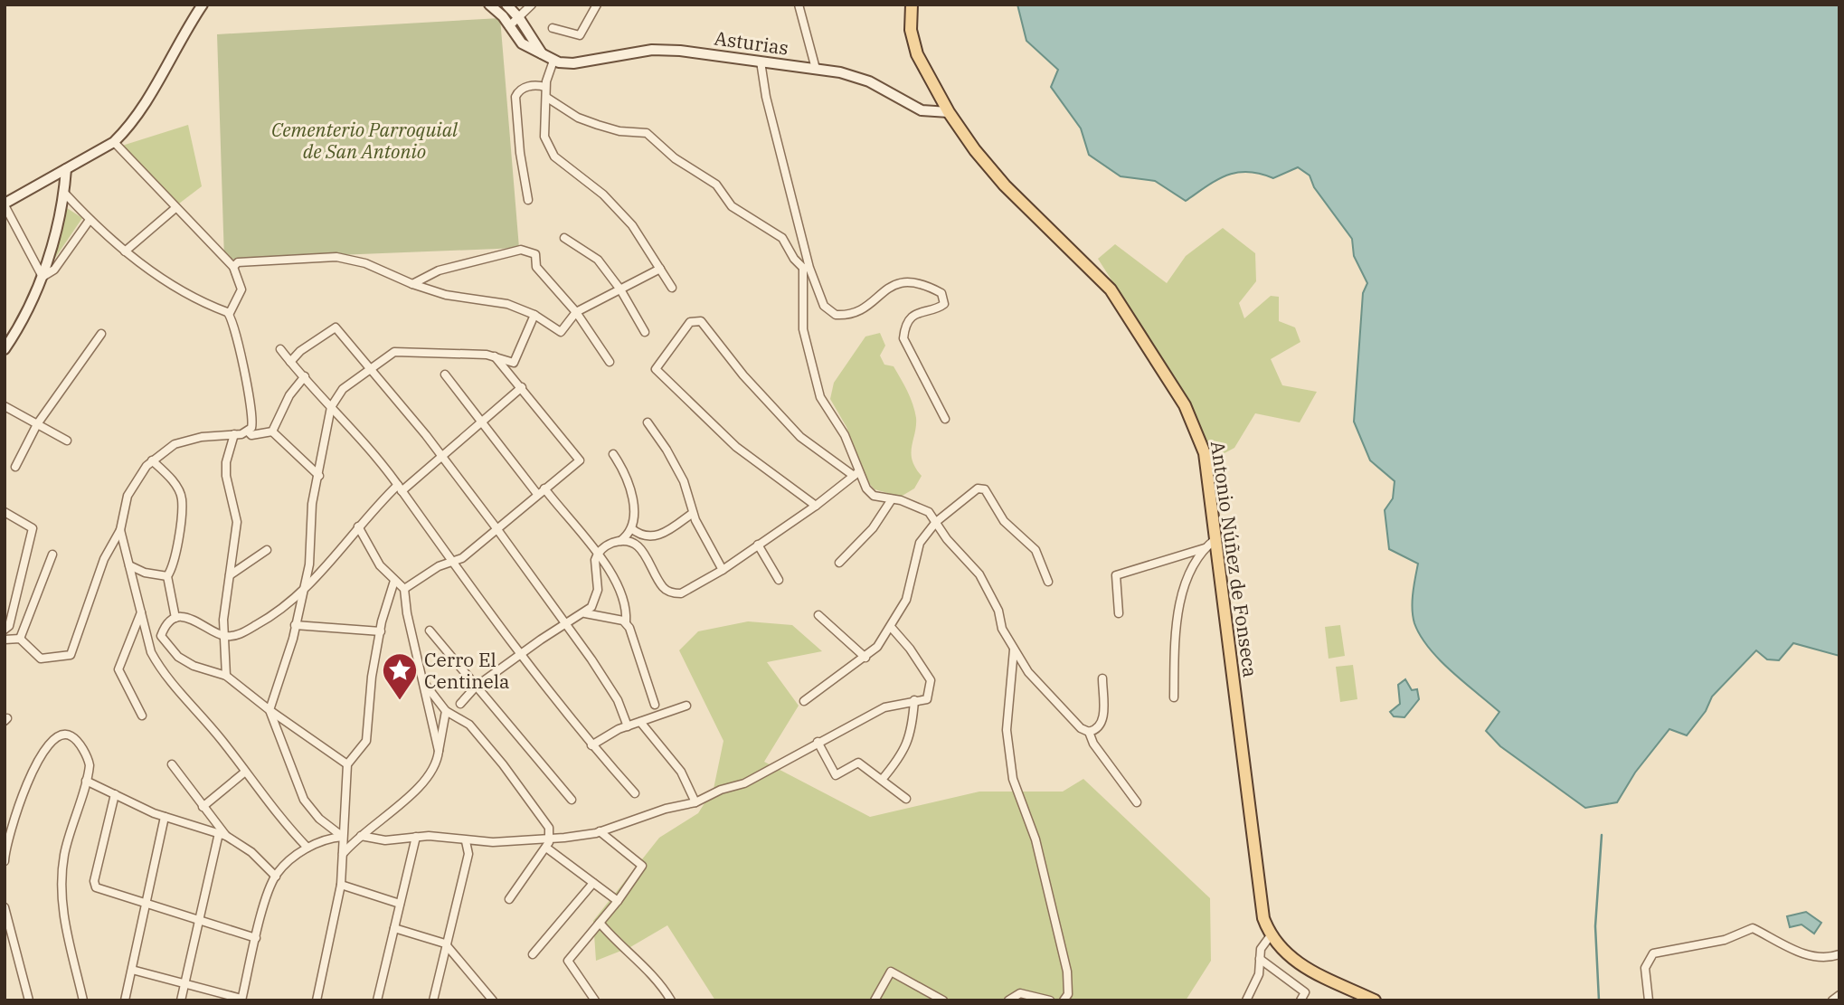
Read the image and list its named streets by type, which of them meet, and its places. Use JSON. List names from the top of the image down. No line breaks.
{"streets":{"main road":["Antonio Núñez de Fonseca"],"street":["Asturias"]},"crossings":[["Asturias","Antonio Núñez de Fonseca"]],"parks":["Cementerio Parroquial de San Antonio"],"places":{"place":["Cerro El Centinela"]}}
